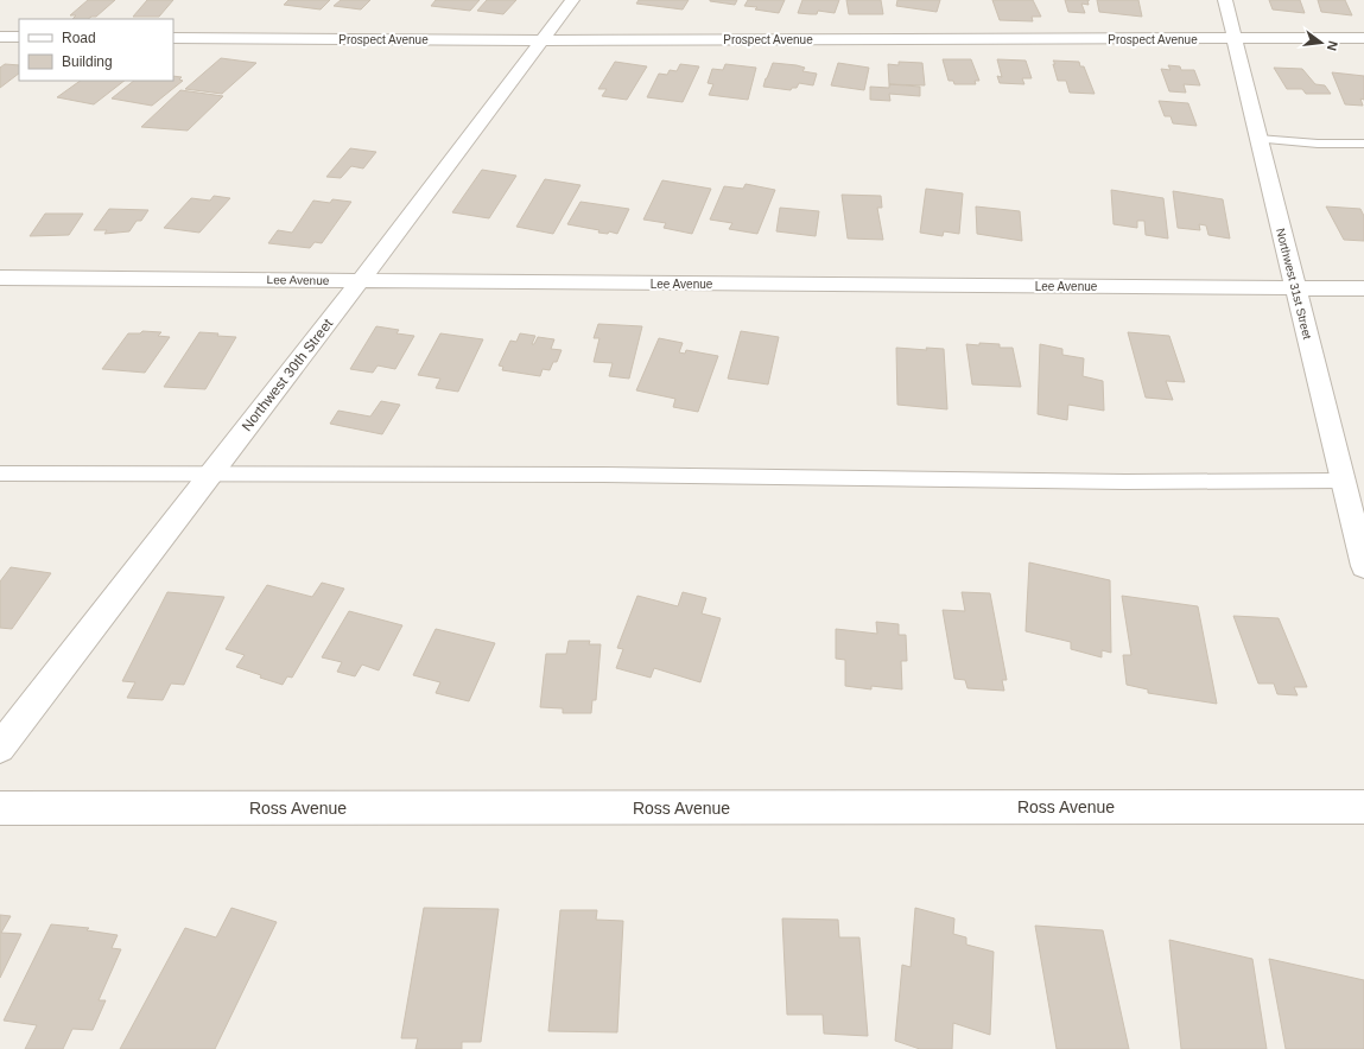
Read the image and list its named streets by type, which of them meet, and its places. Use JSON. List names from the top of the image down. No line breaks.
{"streets":{"street":["Prospect Avenue","Lee Avenue","Northwest 31st Street","Northwest 30th Street","Ross Avenue"]},"crossings":[["Prospect Avenue","Northwest 31st Street"],["Prospect Avenue","Northwest 30th Street"],["Lee Avenue","Northwest 31st Street"],["Lee Avenue","Northwest 30th Street"]],"legend":["Road","Building"],"north":"right"}
